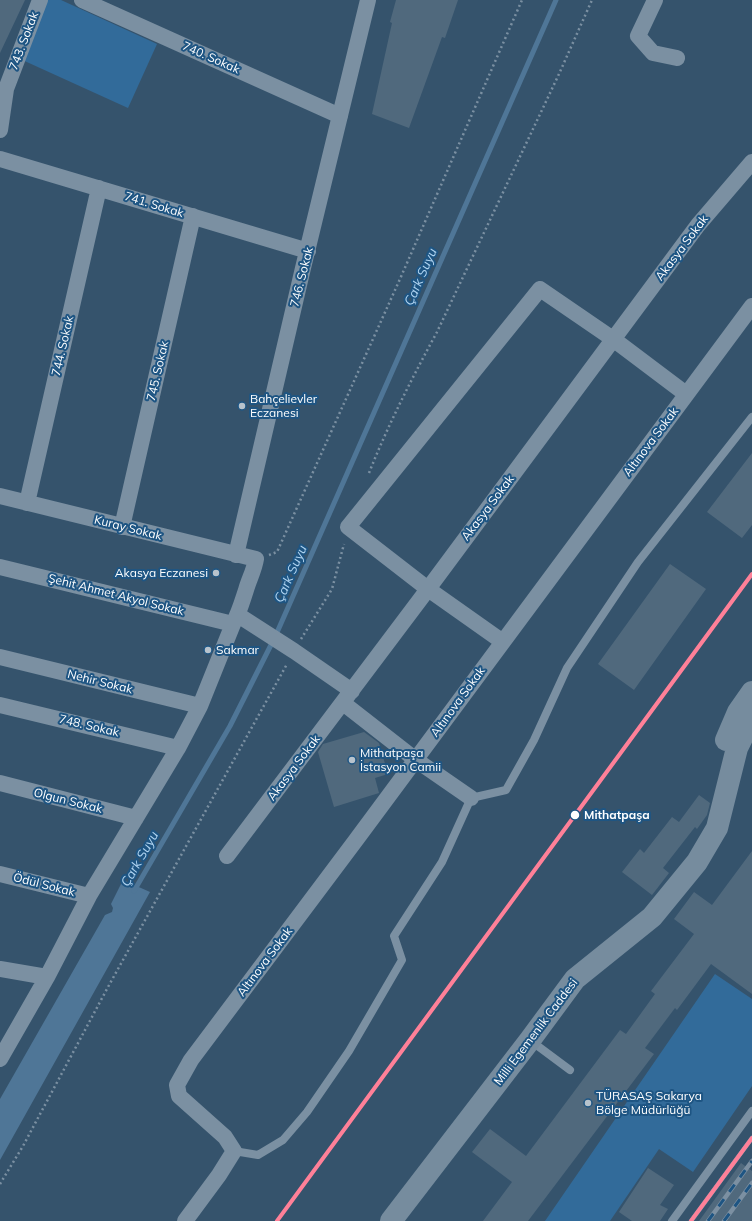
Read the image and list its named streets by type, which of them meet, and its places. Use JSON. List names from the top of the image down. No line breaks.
{"streets":{"main road":["Milli Egemenlik Caddesi"],"street":["743. Sokak","740. Sokak","741. Sokak","Akasya Sokak","746. Sokak","744. Sokak","745. Sokak","Altınova Sokak","Kuray Sokak","Şehit Ahmet Akyol Sokak","Nehir Sokak","748. Sokak","Olgun Sokak","Ödül Sokak"]},"crossings":[["740. Sokak","746. Sokak"],["741. Sokak","746. Sokak"],["741. Sokak","744. Sokak"],["741. Sokak","745. Sokak"],["Akasya Sokak","Şehit Ahmet Akyol Sokak"],["746. Sokak","Kuray Sokak"],["744. Sokak","Kuray Sokak"],["745. Sokak","Kuray Sokak"],["Altınova Sokak","Şehit Ahmet Akyol Sokak"]],"water":["Çark Suyu"],"places":["Bahçelievler Eczanesi","Akasya Eczanesi","Sakmar","Mithatpaşa İstasyon Camii","Mithatpaşa","TÜRASAŞ Sakarya Bölge Müdürlüğü"]}
